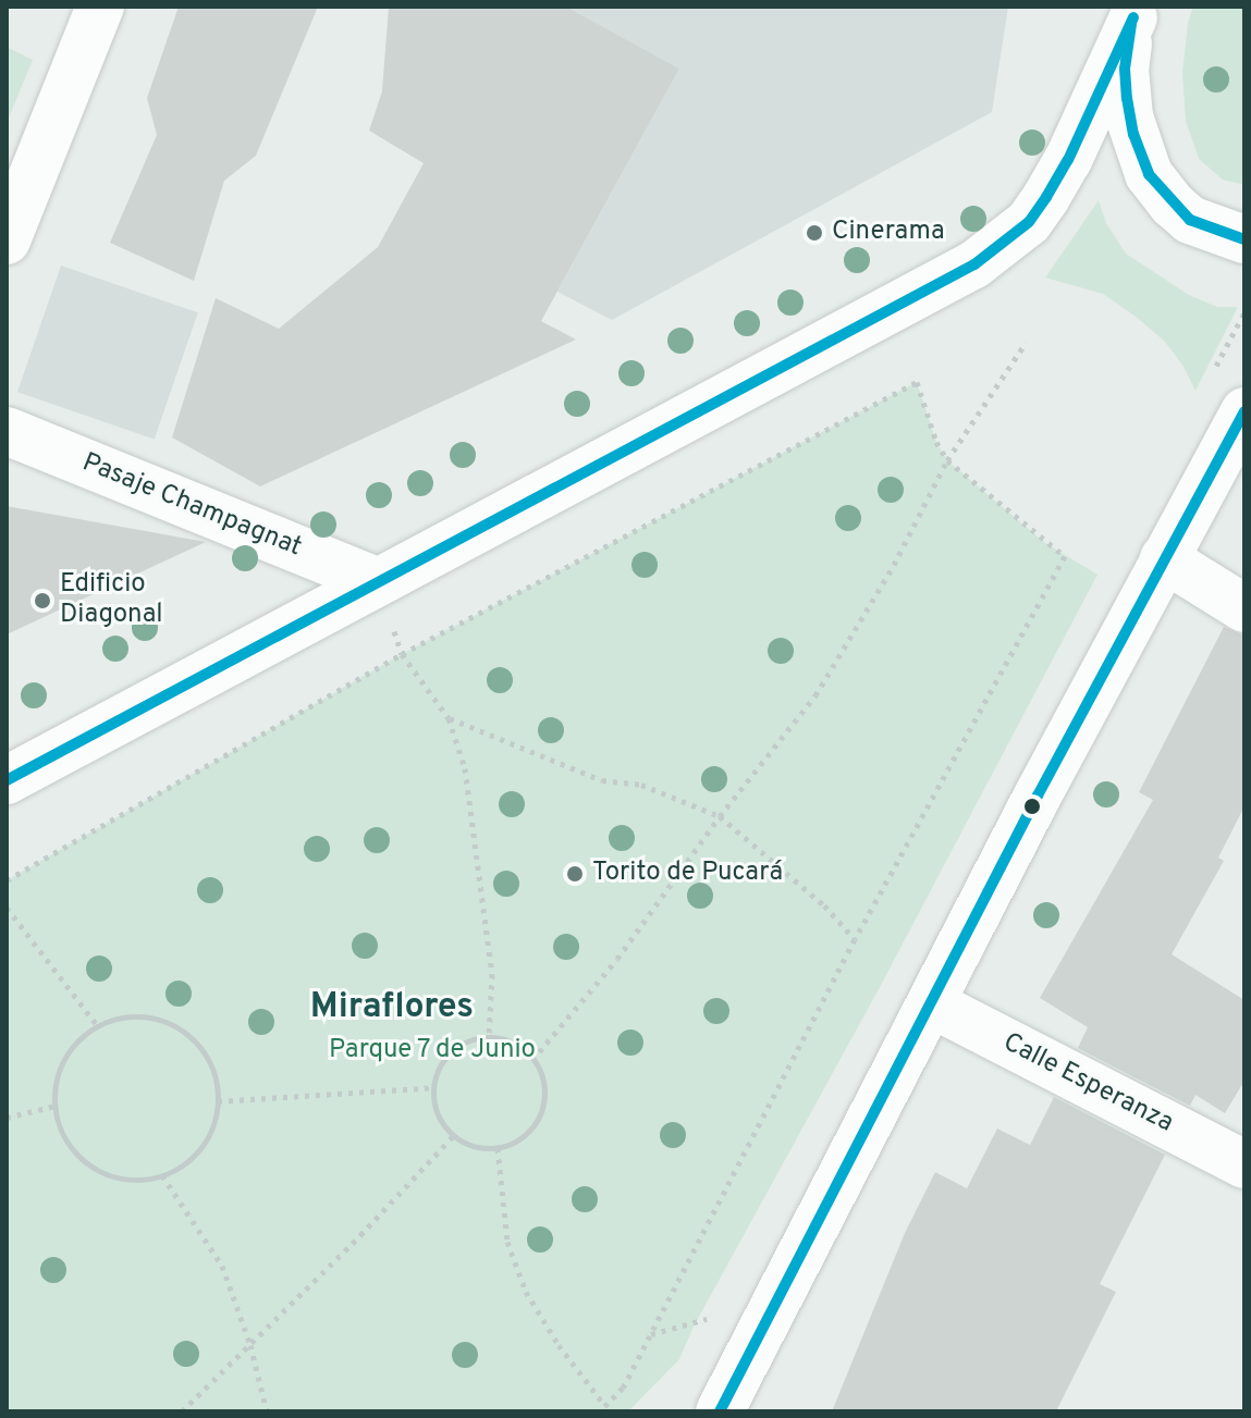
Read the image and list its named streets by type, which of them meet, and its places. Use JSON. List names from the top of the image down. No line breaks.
{"streets":{"main road":["Pasaje Champagnat","Calle Esperanza"]},"districts":["Miraflores"],"parks":["Parque 7 de Junio"],"places":["Cinerama","Edificio Diagonal","Torito de Pucará"]}
